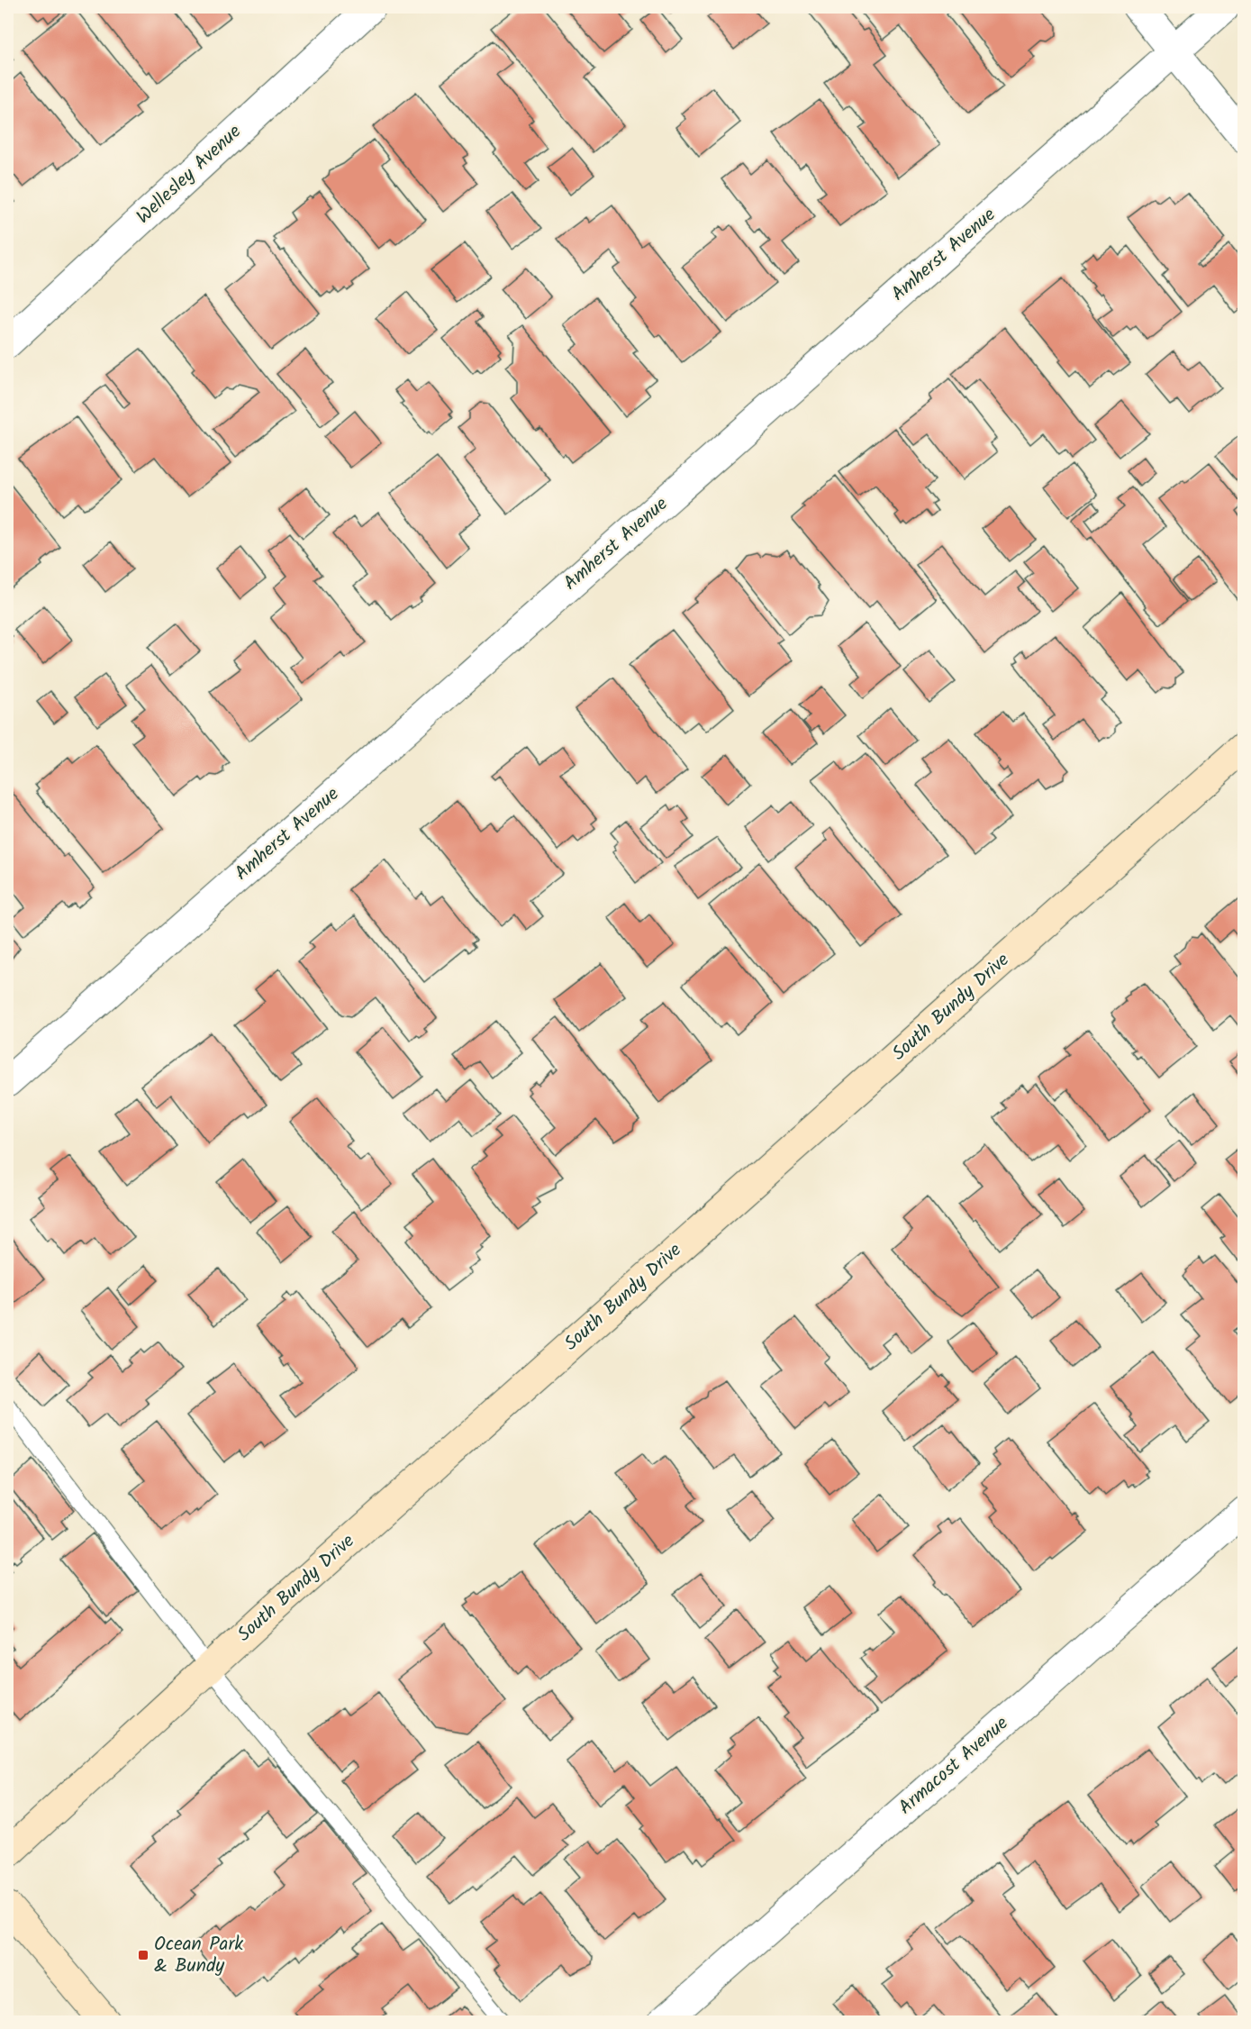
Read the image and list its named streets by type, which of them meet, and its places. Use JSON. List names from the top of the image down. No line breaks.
{"streets":{"main road":["South Bundy Drive"],"street":["Wellesley Avenue","Amherst Avenue","Armacost Avenue"]},"places":{"transit":["Ocean Park & Bundy"]}}
